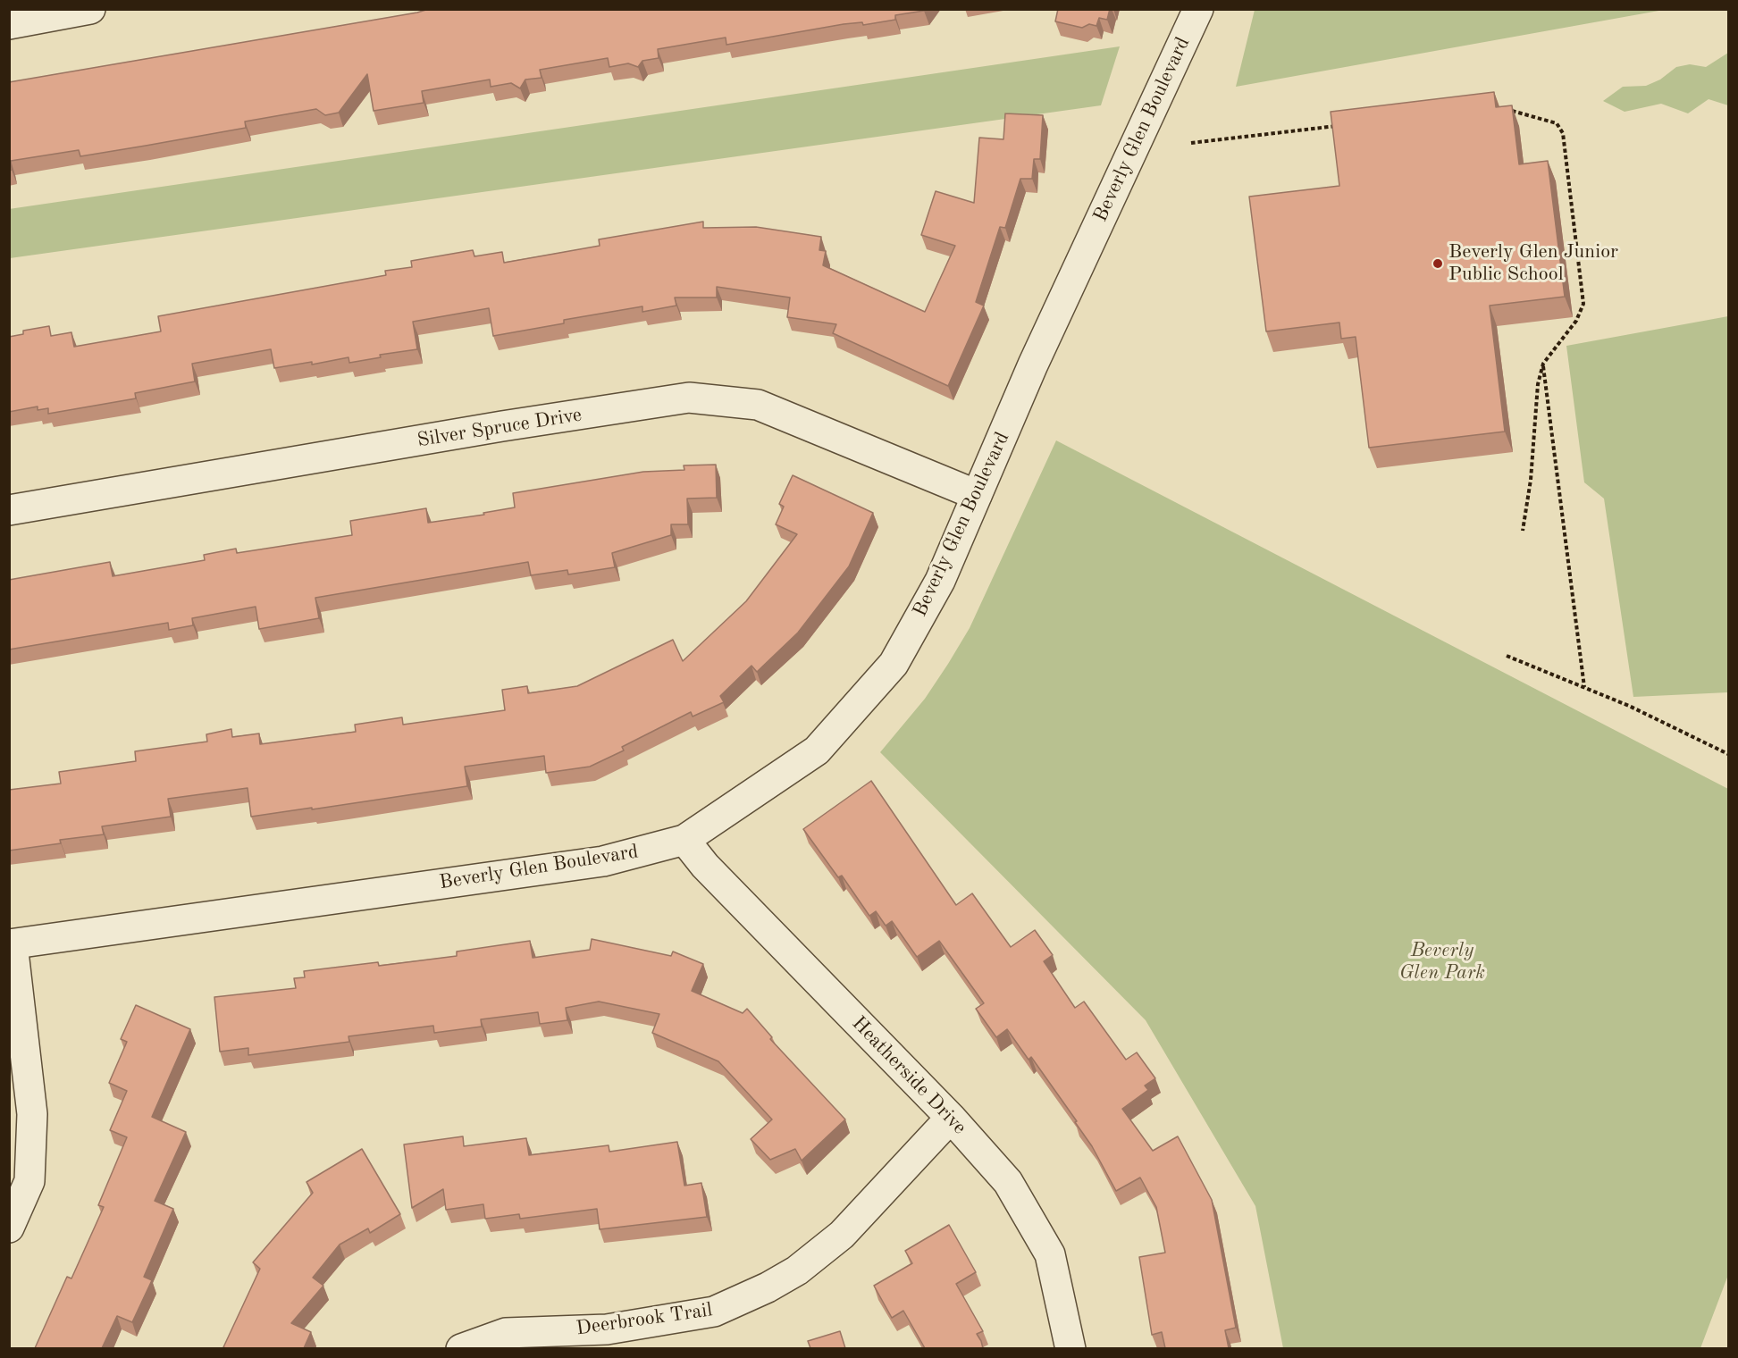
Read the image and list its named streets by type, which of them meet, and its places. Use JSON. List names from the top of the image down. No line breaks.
{"streets":{"street":["Beverly Glen Boulevard","Silver Spruce Drive","Heatherside Drive","Deerbrook Trail"]},"crossings":[["Beverly Glen Boulevard","Silver Spruce Drive"],["Beverly Glen Boulevard","Heatherside Drive"],["Heatherside Drive","Deerbrook Trail"]],"parks":["Beverly Glen Park"],"places":["Beverly Glen Junior Public School"]}
